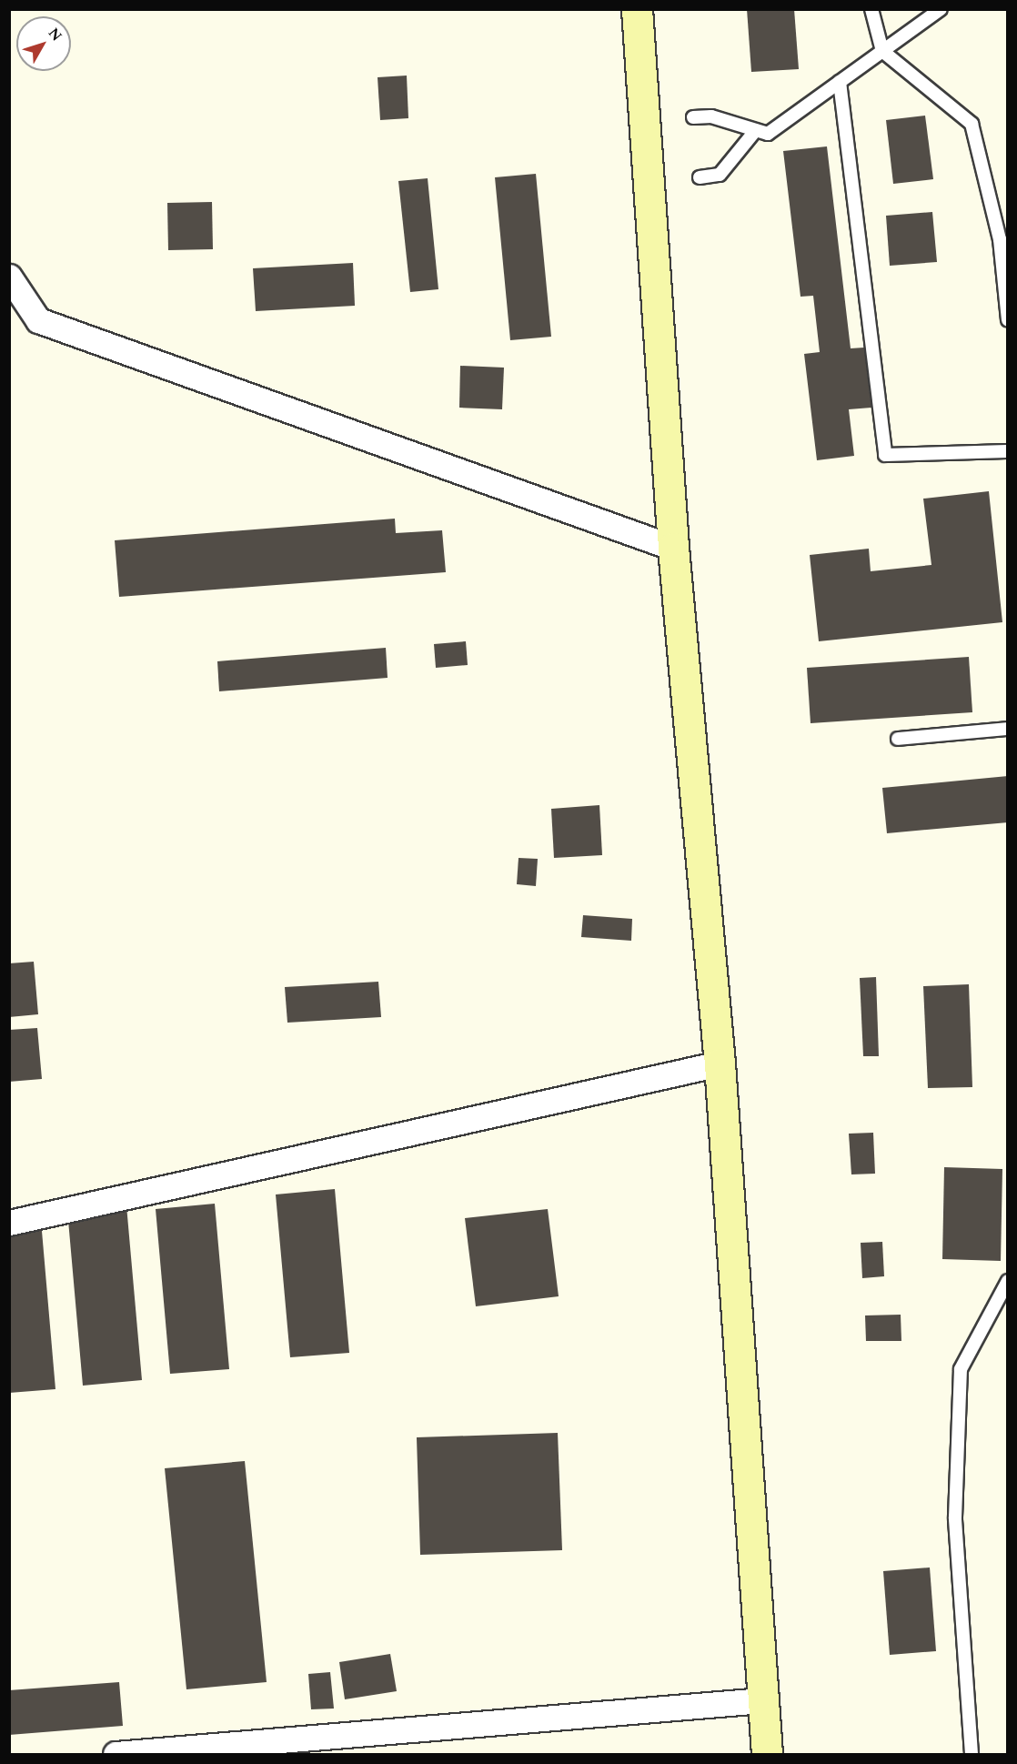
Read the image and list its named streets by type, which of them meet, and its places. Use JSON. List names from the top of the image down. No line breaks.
{"north":"top right"}
